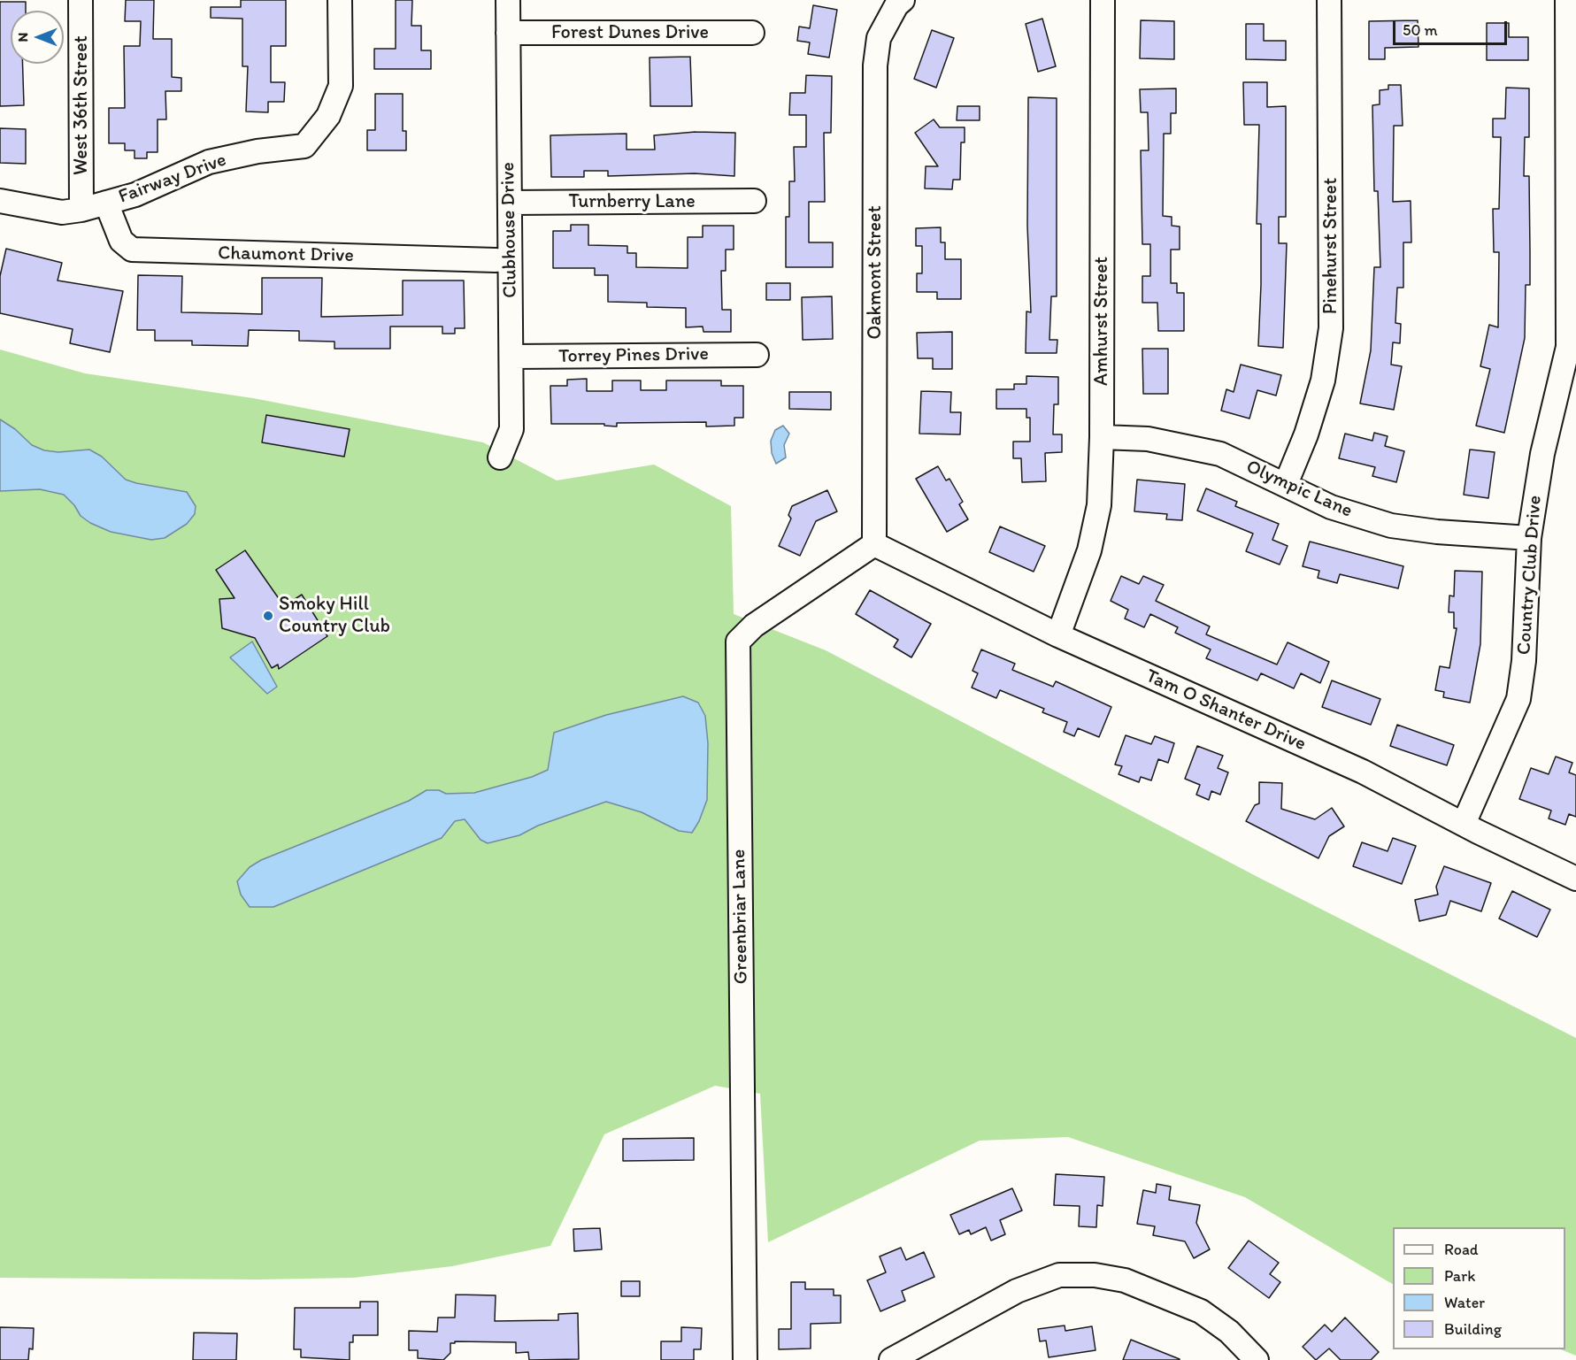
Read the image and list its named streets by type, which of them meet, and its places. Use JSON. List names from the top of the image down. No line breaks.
{"streets":{"street":["Forest Dunes Drive","West 36th Street","Fairway Drive","Turnberry Lane","Clubhouse Drive","Pinehurst Street","Chaumont Drive","Oakmont Street","Amhurst Street","Torrey Pines Drive","Olympic Lane","Country Club Drive","Tam O Shanter Drive","Greenbriar Lane"]},"crossings":[["Forest Dunes Drive","Clubhouse Drive"],["West 36th Street","Fairway Drive"],["Fairway Drive","Chaumont Drive"],["Turnberry Lane","Clubhouse Drive"],["Clubhouse Drive","Torrey Pines Drive"],["Pinehurst Street","Olympic Lane"],["Oakmont Street","Tam O Shanter Drive"],["Oakmont Street","Greenbriar Lane"],["Amhurst Street","Olympic Lane"],["Amhurst Street","Tam O Shanter Drive"],["Olympic Lane","Country Club Drive"],["Country Club Drive","Tam O Shanter Drive"],["Tam O Shanter Drive","Greenbriar Lane"]],"places":["Smoky Hill Country Club"],"legend":["Road","Park","Water","Building"],"scale_bar":"50 m","north":"left"}
